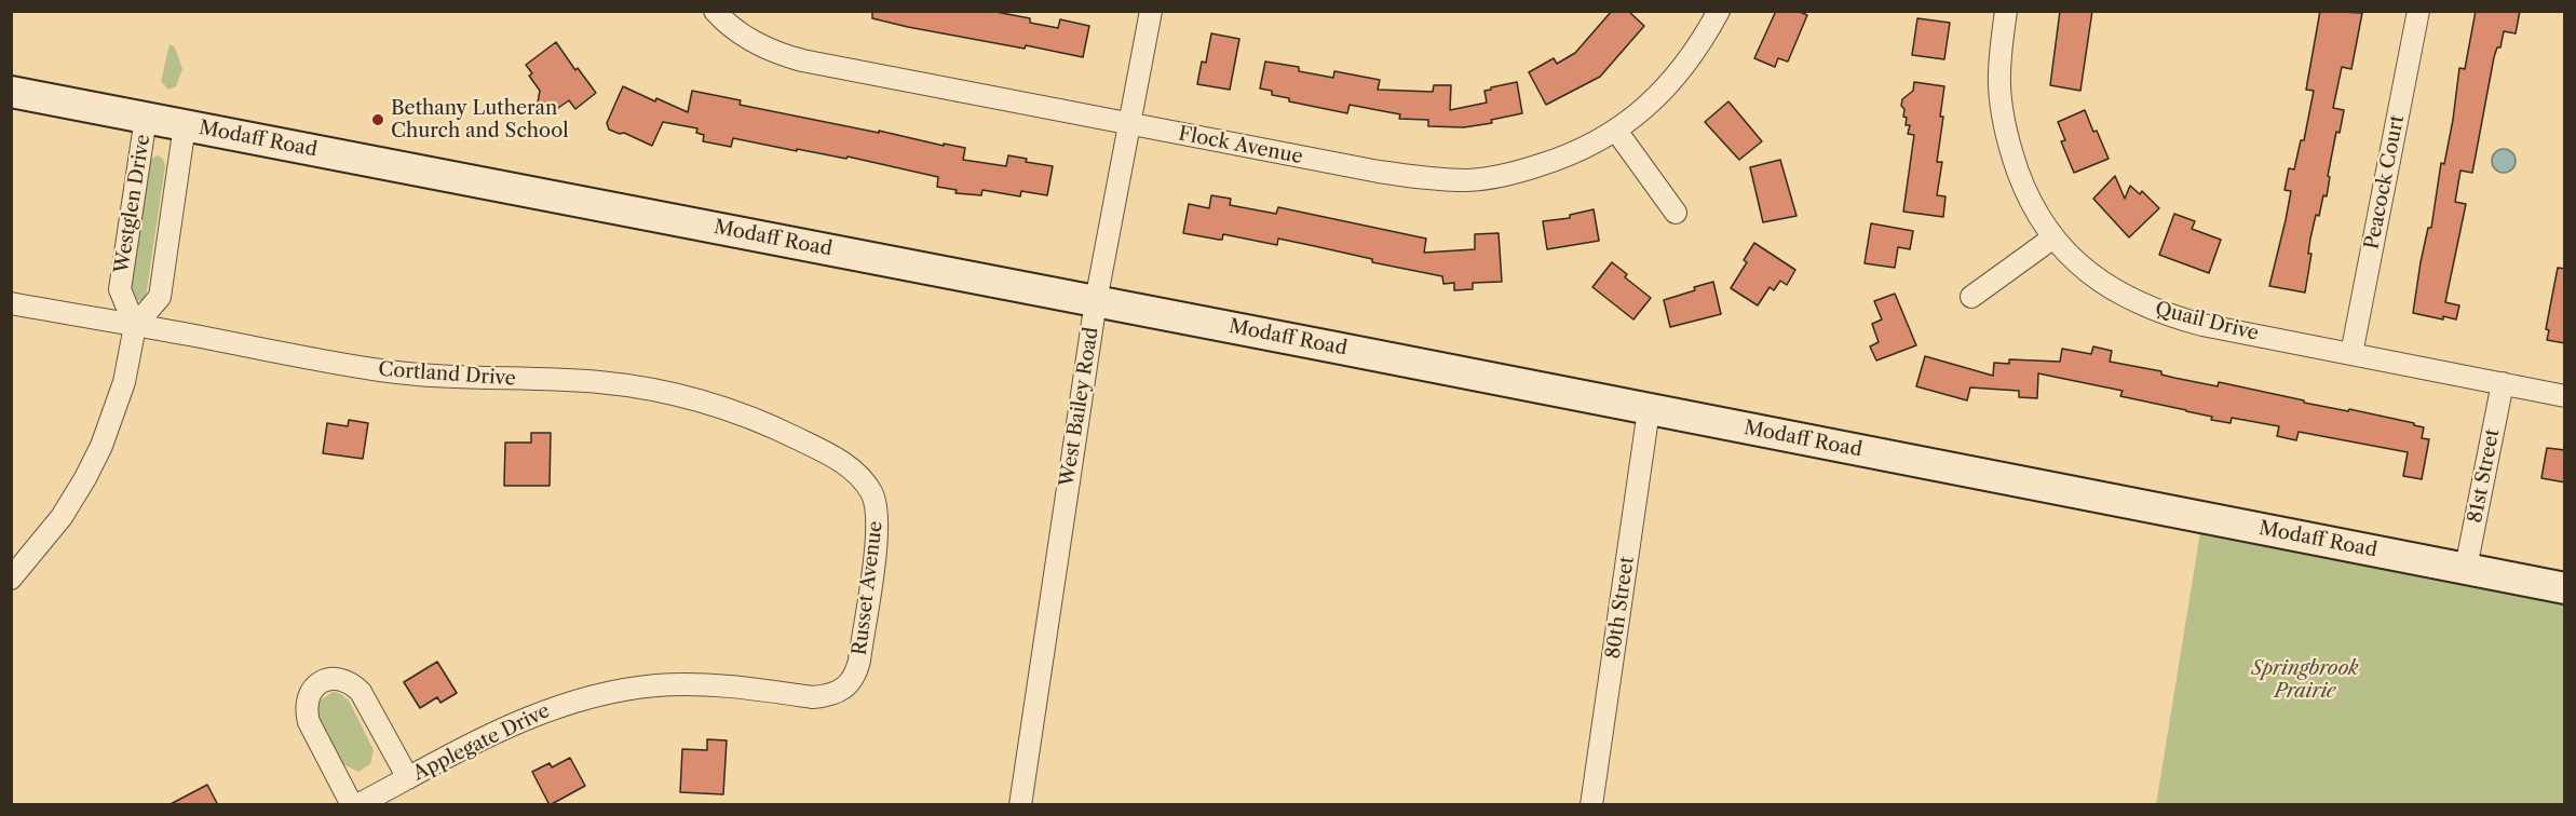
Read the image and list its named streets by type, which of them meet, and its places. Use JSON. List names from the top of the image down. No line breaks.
{"streets":{"street":["Modaff Road","Flock Avenue","Peacock Court","Westglen Drive","Quail Drive","Cortland Drive","West Bailey Road","81st Street","Russet Avenue","80th Street","Applegate Drive"]},"crossings":[["Modaff Road","Westglen Drive"],["Modaff Road","West Bailey Road"],["Modaff Road","81st Street"],["Modaff Road","80th Street"],["Flock Avenue","West Bailey Road"],["Peacock Court","Quail Drive"],["Westglen Drive","Cortland Drive"],["Quail Drive","81st Street"],["Cortland Drive","Russet Avenue"],["Russet Avenue","Applegate Drive"]],"parks":["Springbrook Prairie"],"places":["Bethany Lutheran Church and School"]}
